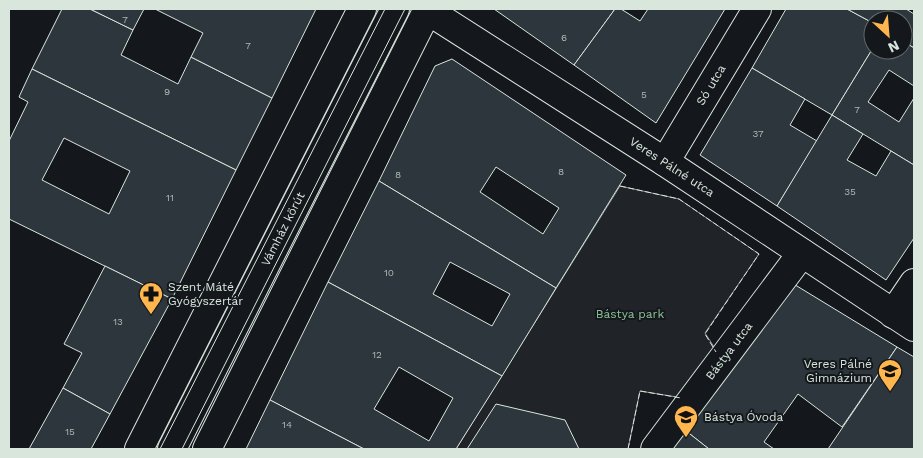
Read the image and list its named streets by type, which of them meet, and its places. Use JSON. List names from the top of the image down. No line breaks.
{"streets":{"street":["Só utca","Veres Pálné utca","Vámház körút","Bástya utca"]},"crossings":[["Só utca","Veres Pálné utca"],["Veres Pálné utca","Bástya utca"]],"parks":["Bástya park"],"places":{"pharmacy":["Szent Máté Gyógyszertár"],"school or university":["Veres Pálné Gimnázium","Bástya Óvoda"]},"house_numbers":["7","6","7","9","5","7","37","8","8","35","11","10","13","12","14","15"],"north":"bottom right"}
